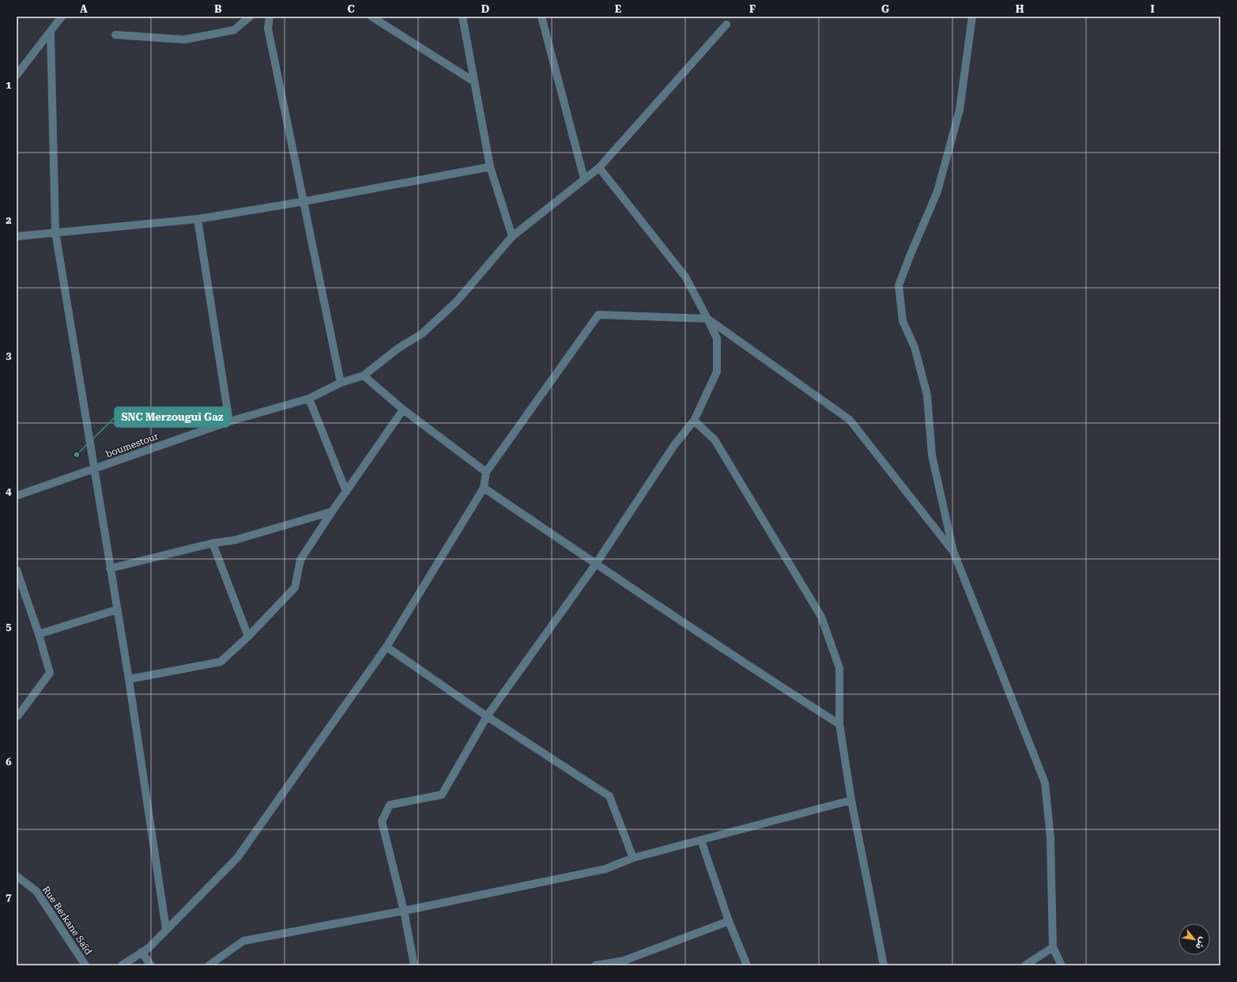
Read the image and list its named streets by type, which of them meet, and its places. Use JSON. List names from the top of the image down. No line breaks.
{"streets":{"street":["boumestour","Rue Berkane Saïd"]},"places":["SNC Merzougui Gaz"],"north":"bottom right","grid":{"columns":["A","B","C","D","E","F","G","H","I"],"rows":["1","2","3","4","5","6","7"]}}
